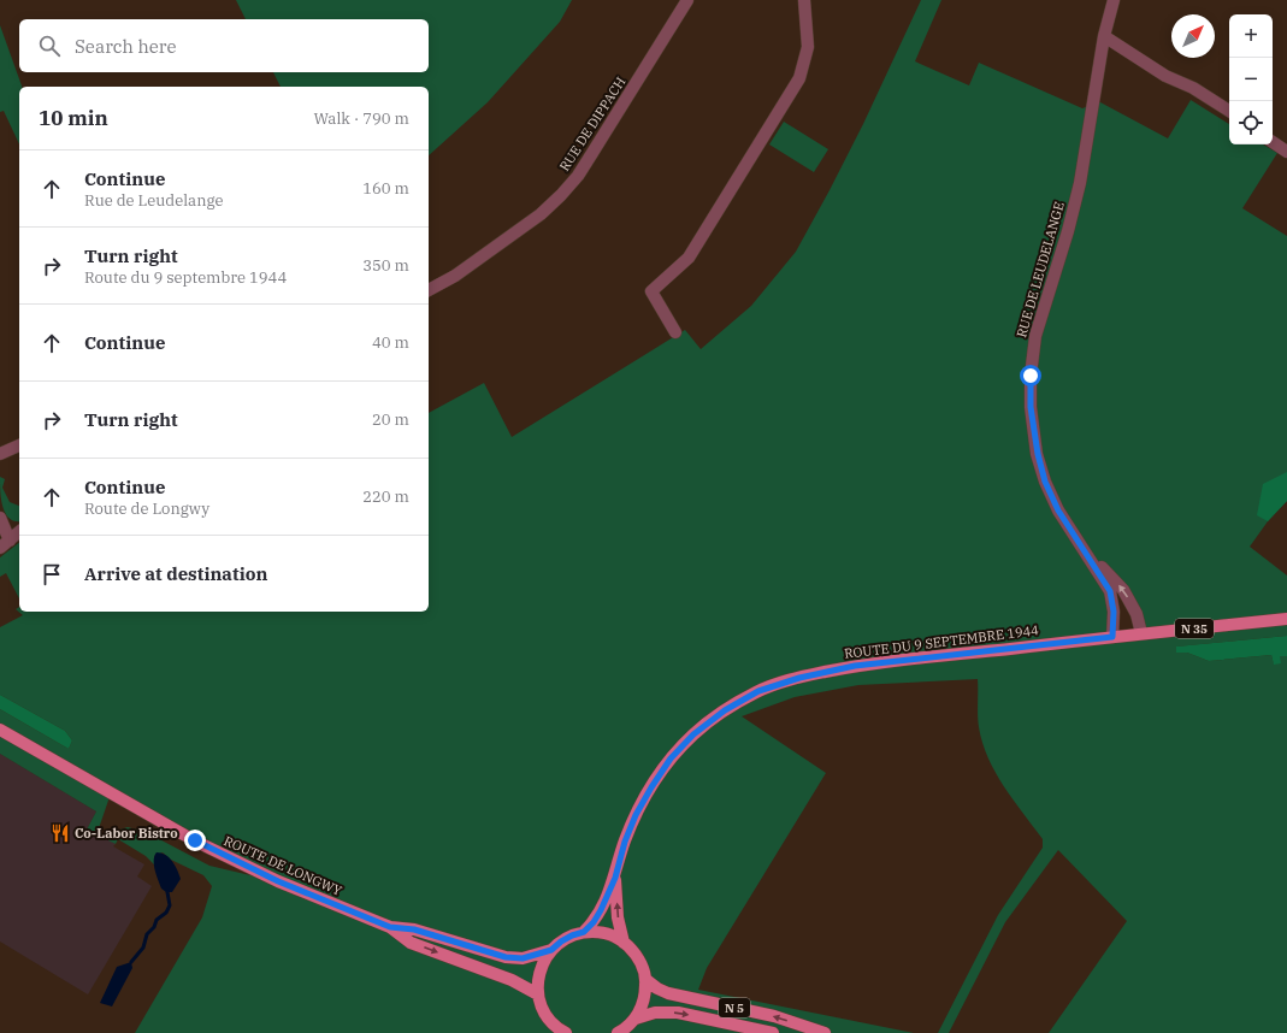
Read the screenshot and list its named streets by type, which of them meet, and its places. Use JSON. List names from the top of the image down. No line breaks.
{"streets":{"main road":["N 35","ROUTE DU 9 SEPTEMBRE 1944","ROUTE DE LONGWY","N 5"],"street":["RUE DE DIPPACH","RUE DE LEUDELANGE"]},"crossings":[["RUE DE LEUDELANGE","ROUTE DU 9 SEPTEMBRE 1944"],["N 35","ROUTE DU 9 SEPTEMBRE 1944"],["N 35","N 5"]],"places":{"restaurant":["Co-Labor Bistro"]},"north":"top right","page":{"map_buttons":["+","−"],"search":"Search here","heading":["10 min","Walk · 790 m"],"list":[["Continue","Rue de Leudelange","160 m"],["Turn right","Route du 9 septembre 1944","350 m"],["Continue","40 m"],["Turn right","20 m"],["Continue","Route de Longwy","220 m"],"Arrive at destination"]}}
